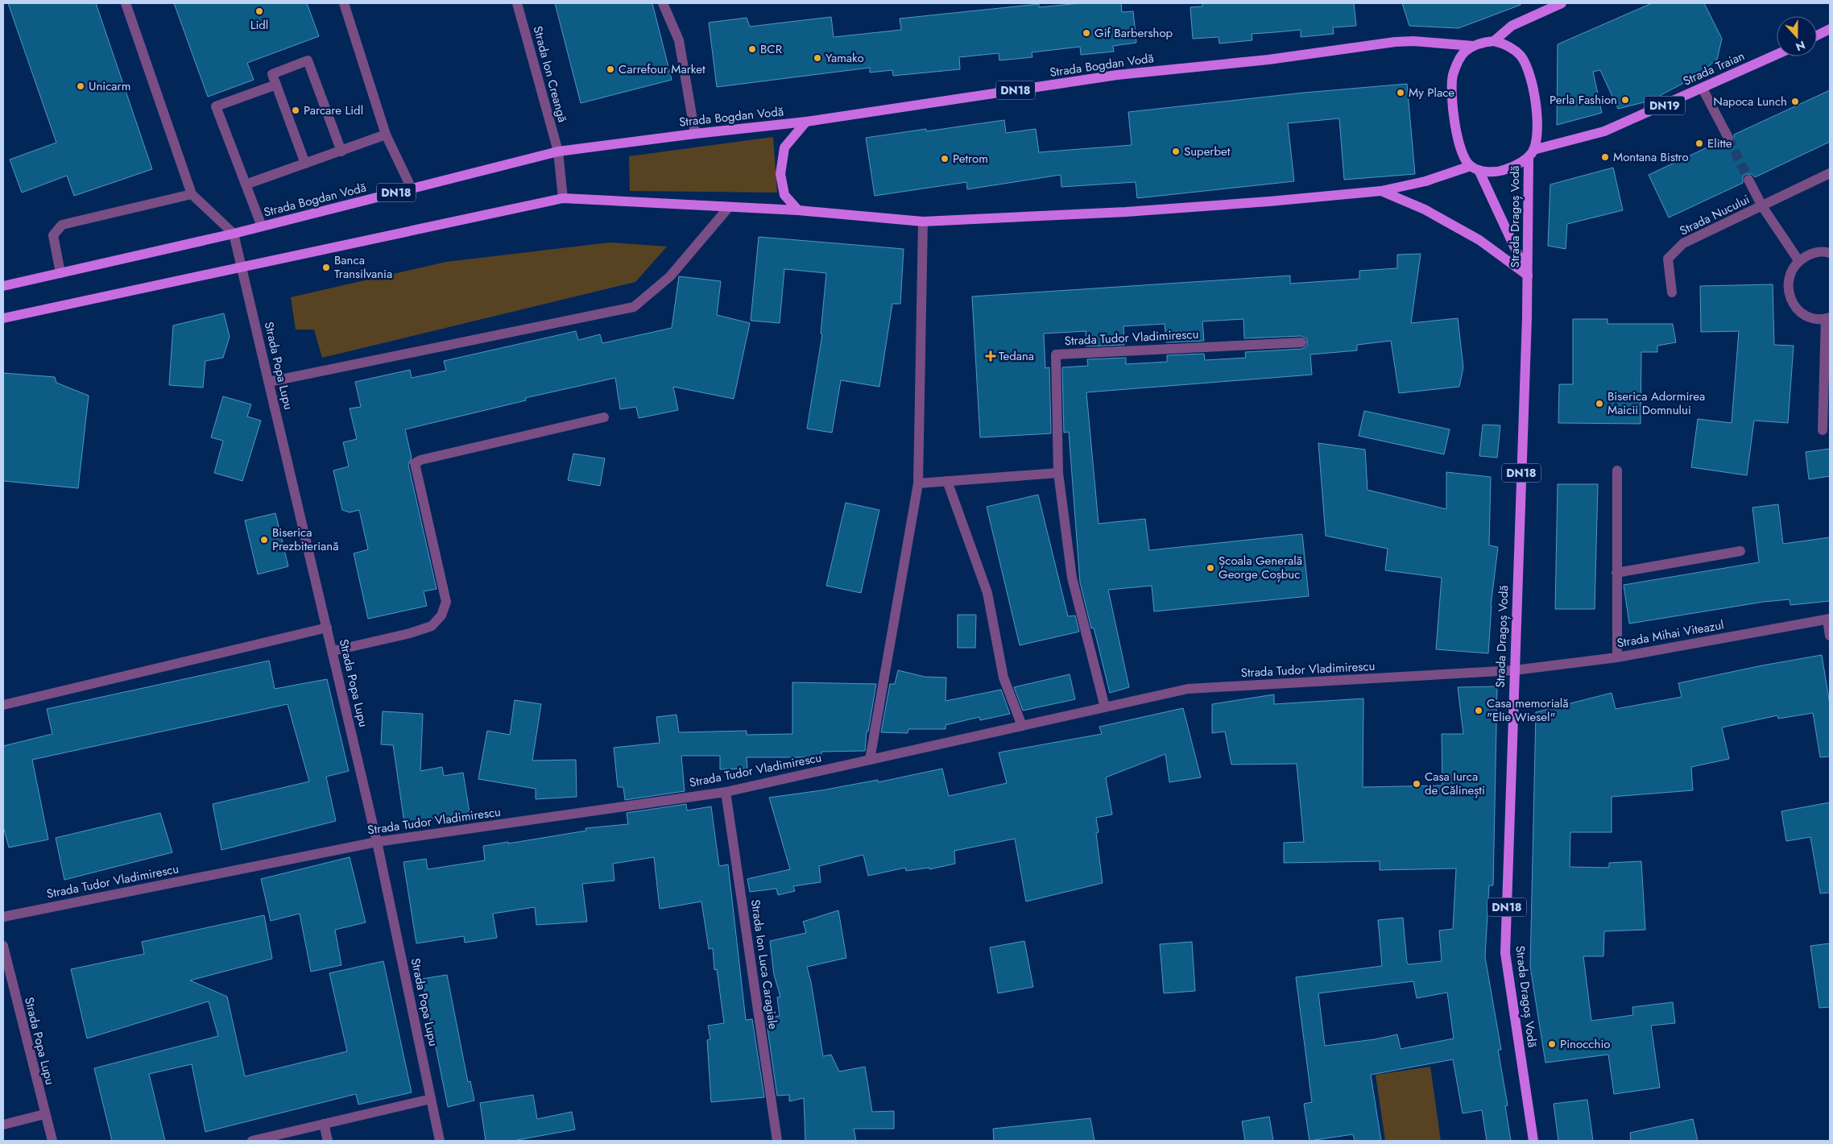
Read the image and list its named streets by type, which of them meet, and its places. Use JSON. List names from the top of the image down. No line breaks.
{"streets":{"main road":["Strada Bogdan Vodă","Strada Traian","DN18","DN19","Strada Dragoș Vodă"],"street":["Strada Ion Creangă","Strada Nucului","Strada Tudor Vladimirescu","Strada Popa Lupu","Strada Mihai Viteazul","Strada Ion Luca Caragiale"]},"crossings":[["Strada Bogdan Vodă","Strada Traian"],["Strada Bogdan Vodă","Strada Ion Creangă"],["Strada Bogdan Vodă","Strada Dragoș Vodă"],["Strada Bogdan Vodă","Strada Popa Lupu"],["Strada Traian","Strada Dragoș Vodă"],["Strada Dragoș Vodă","Strada Tudor Vladimirescu"],["Strada Dragoș Vodă","Strada Mihai Viteazul"],["Strada Tudor Vladimirescu","Strada Popa Lupu"],["Strada Tudor Vladimirescu","Strada Mihai Viteazul"],["Strada Tudor Vladimirescu","Strada Ion Luca Caragiale"]],"places":{"other":["Lidl","Gif Barbershop","BCR","Yamako","Carrefour Market","Unicarm","My Place","Perla Fashion","Napoca Lunch","Parcare Lidl","Elitte","Superbet","Montana Bistro","Petrom","Banca Transilvania","Biserica Adormirea Maicii Domnului","Biserica Prezbiteriană","Școala Generală George Coșbuc","Casa memorială \"Elie Wiesel\"","Casa Iurca de Călinești","Pinocchio"],"health":["Tedana"]},"north":"bottom"}
